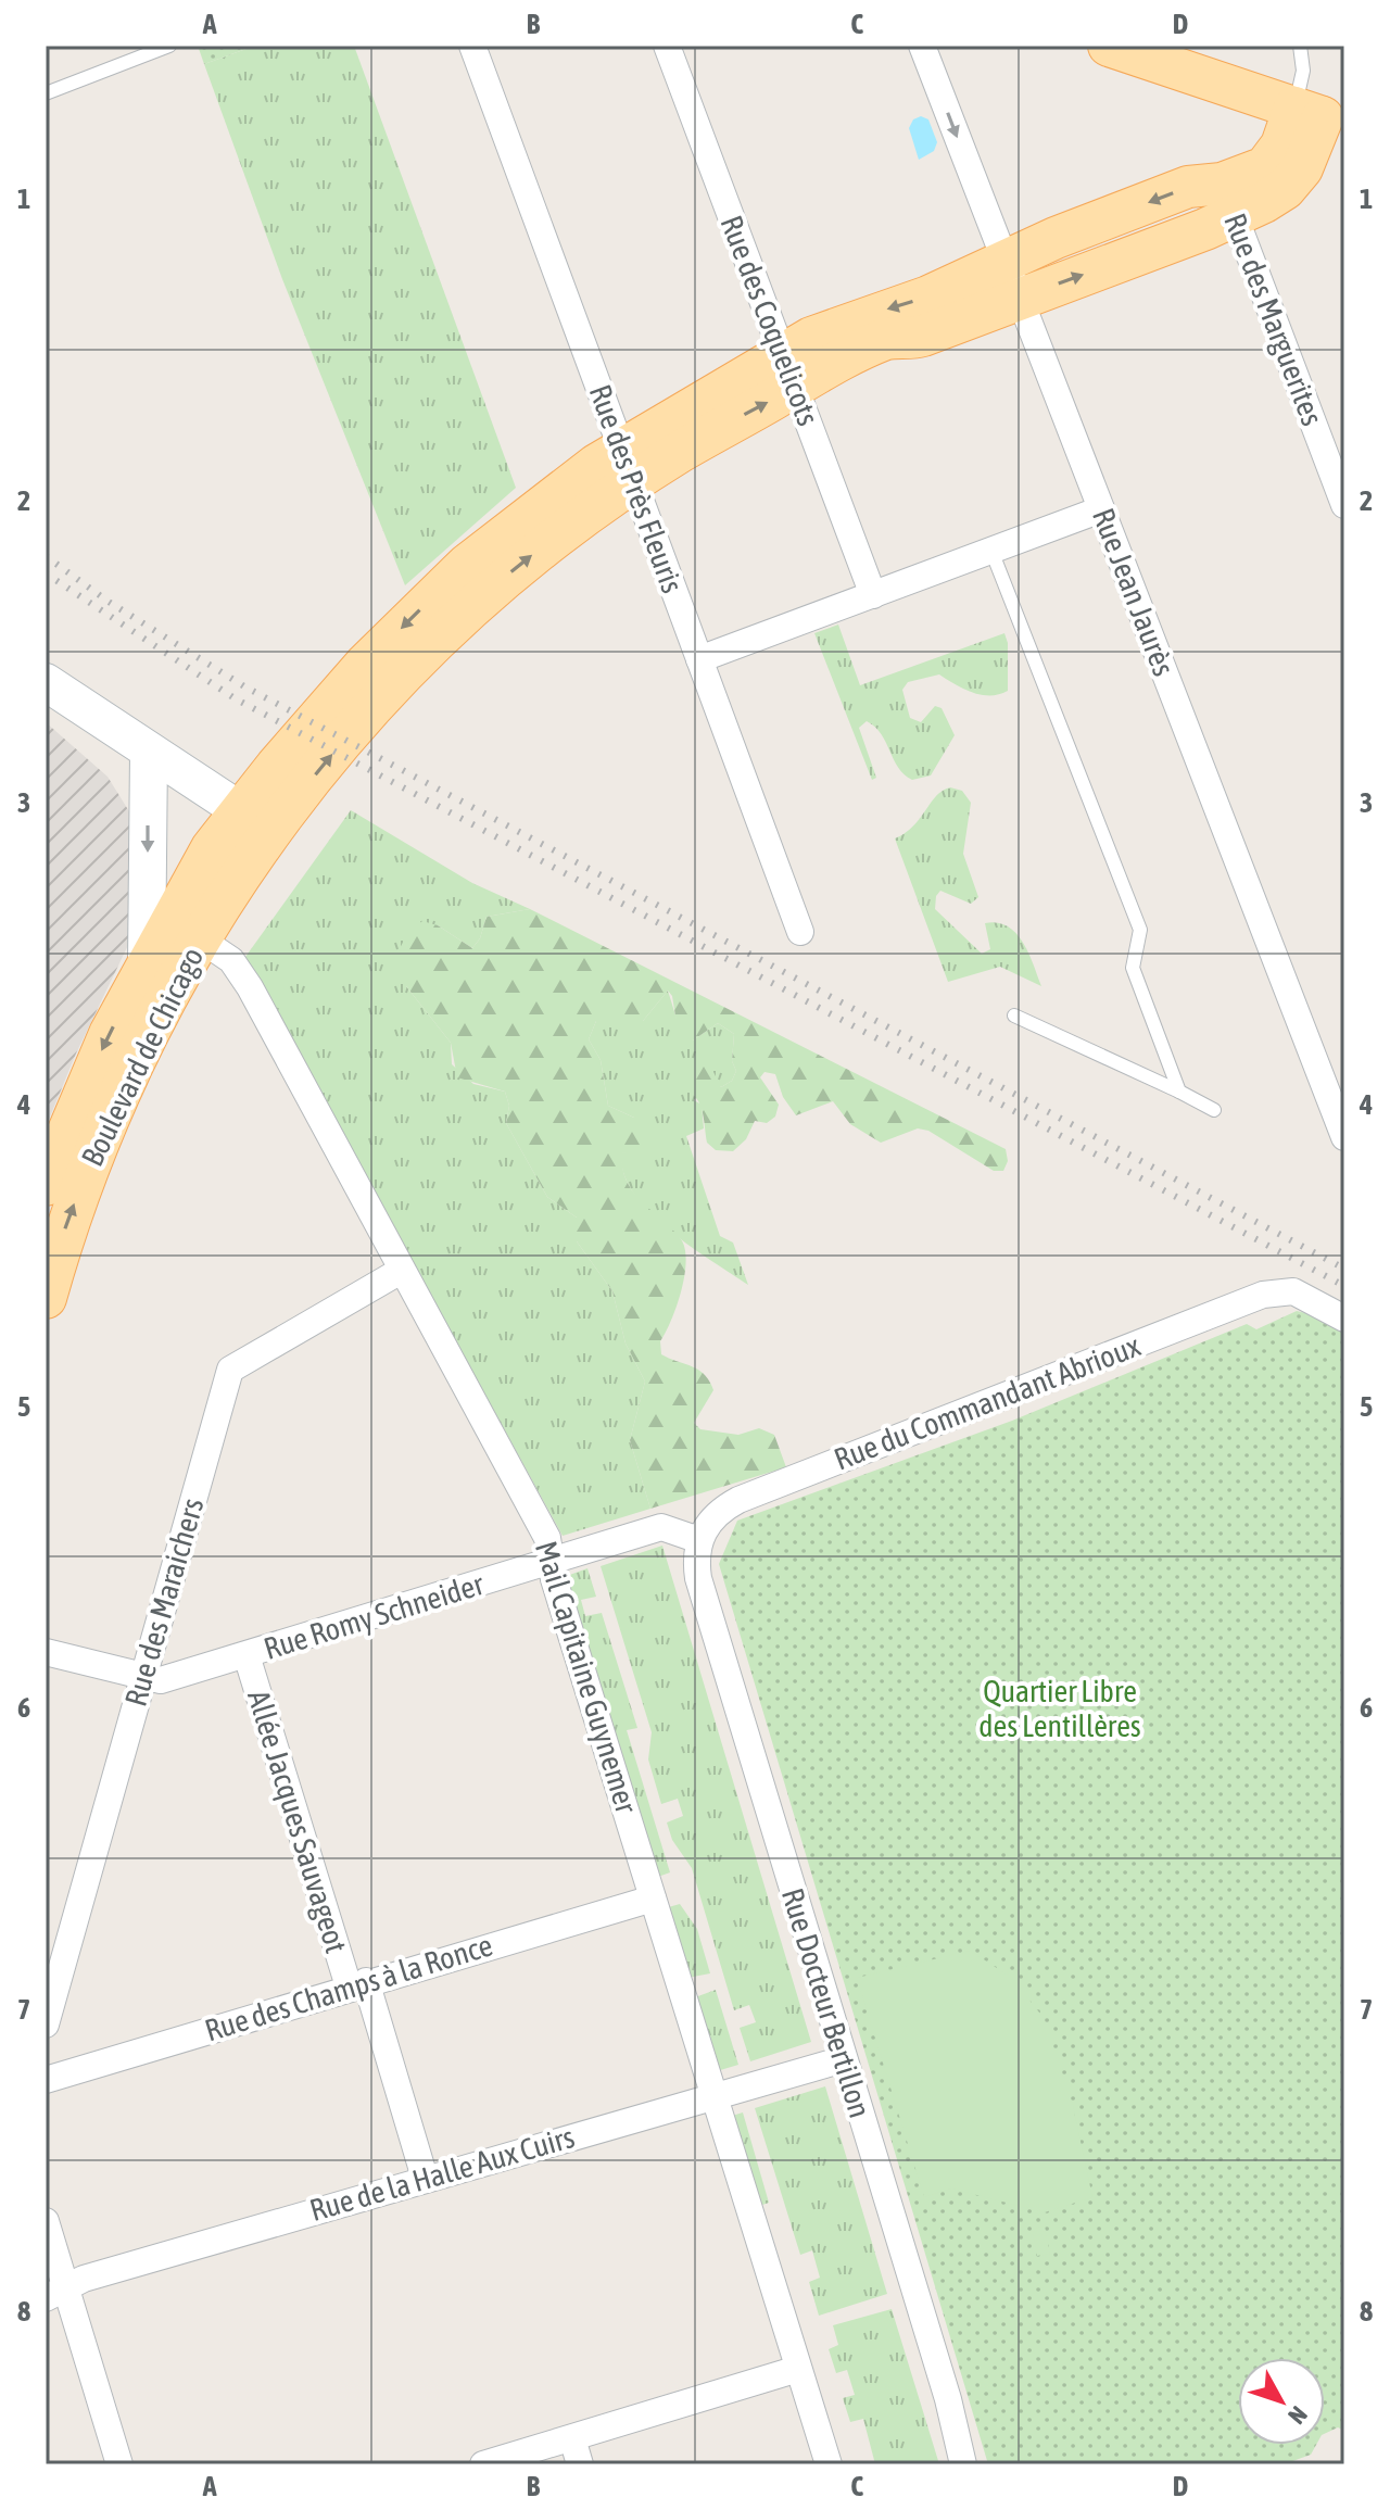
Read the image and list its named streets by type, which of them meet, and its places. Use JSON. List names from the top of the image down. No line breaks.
{"streets":{"main road":["Boulevard de Chicago"],"street":["Rue des Marguerites","Rue des Coquelicots","Rue des Près Fleuris","Rue Jean Jaurès","Rue du Commandant Abrioux","Rue des Maraichers","Rue Romy Schneider","Mail Capitaine Guynemer","Allée Jacques Sauvageot","Rue des Champs à la Ronce","Rue Docteur Bertillon","Rue de la Halle Aux Cuirs"]},"crossings":[["Rue des Coquelicots","Boulevard de Chicago"],["Rue des Près Fleuris","Boulevard de Chicago"],["Boulevard de Chicago","Mail Capitaine Guynemer"],["Rue du Commandant Abrioux","Rue Romy Schneider"],["Rue du Commandant Abrioux","Rue Docteur Bertillon"],["Rue des Maraichers","Rue Romy Schneider"],["Rue des Maraichers","Mail Capitaine Guynemer"],["Rue Romy Schneider","Mail Capitaine Guynemer"],["Rue Romy Schneider","Allée Jacques Sauvageot"],["Rue Romy Schneider","Rue Docteur Bertillon"],["Mail Capitaine Guynemer","Rue des Champs à la Ronce"],["Mail Capitaine Guynemer","Rue de la Halle Aux Cuirs"],["Allée Jacques Sauvageot","Rue des Champs à la Ronce"],["Allée Jacques Sauvageot","Rue de la Halle Aux Cuirs"],["Rue Docteur Bertillon","Rue de la Halle Aux Cuirs"]],"parks":["Quartier Libre des Lentillères"],"north":"bottom right","grid":{"columns":["A","B","C","D"],"rows":["1","2","3","4","5","6","7","8"]}}
